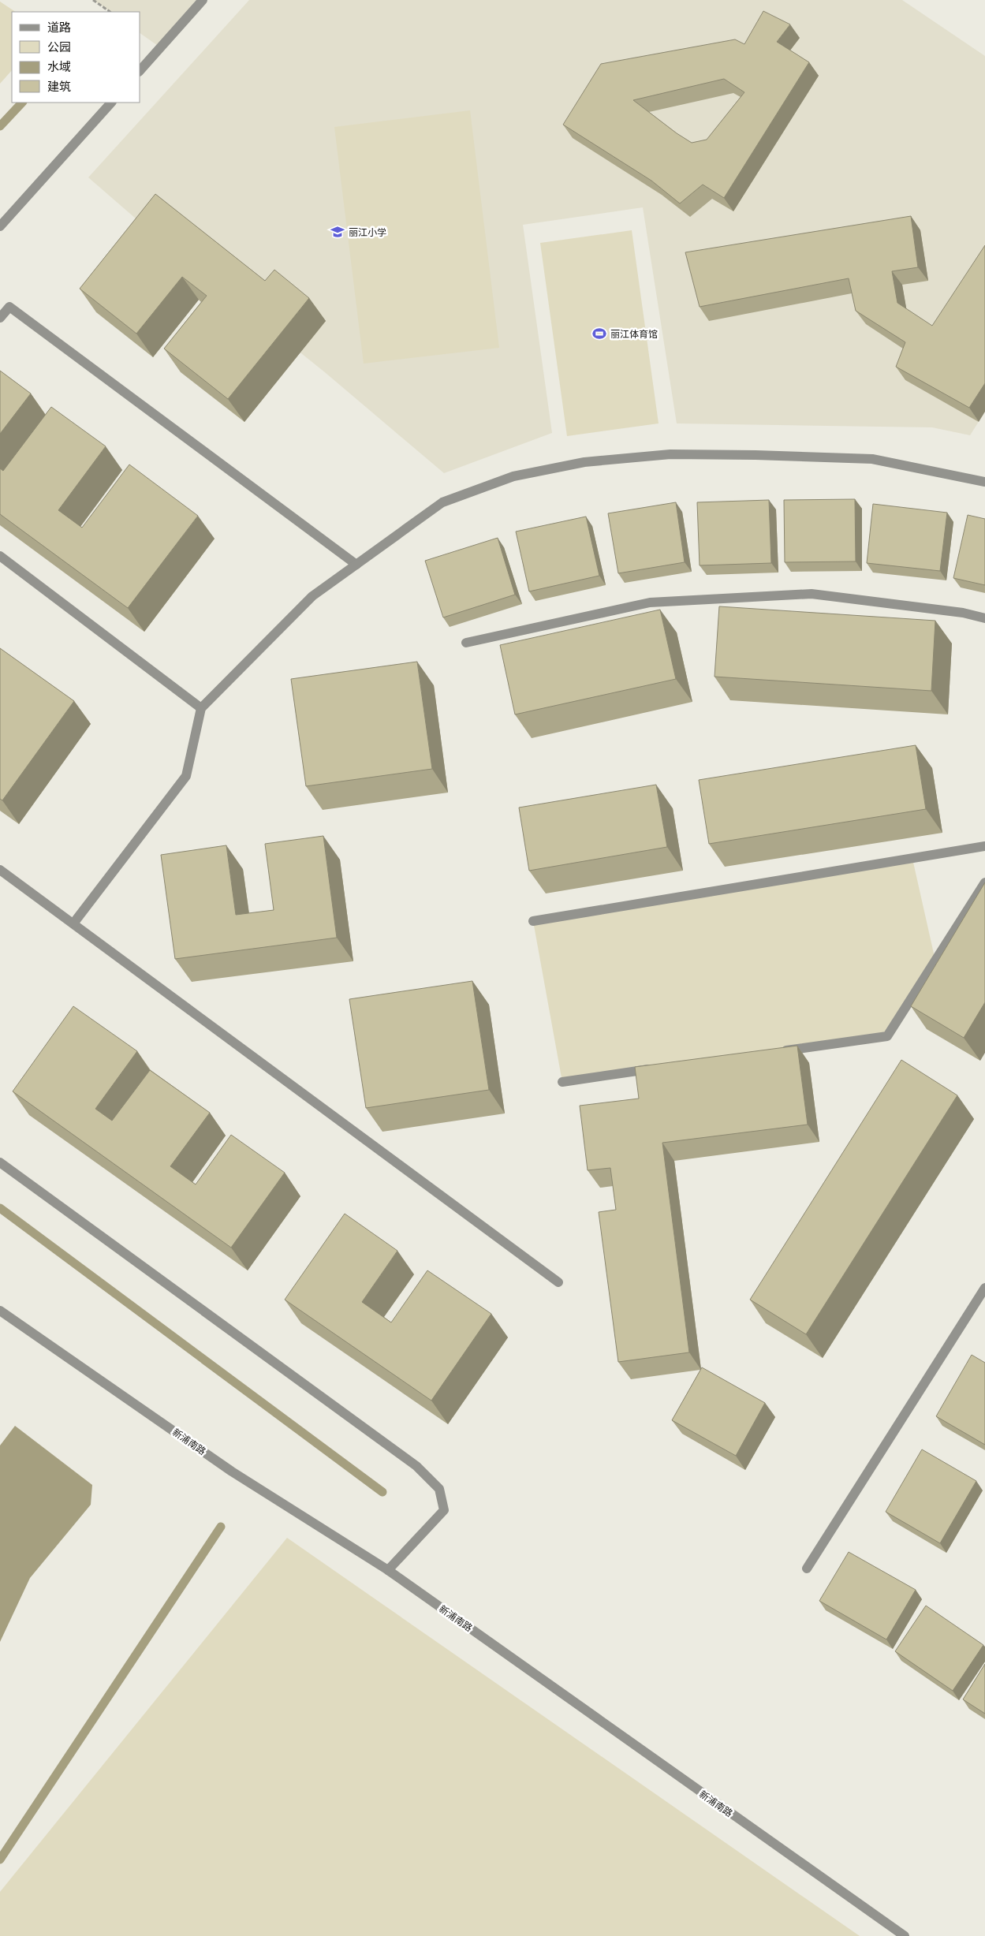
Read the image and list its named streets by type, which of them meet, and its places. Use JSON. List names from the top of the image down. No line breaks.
{"streets":{"street":["新浦南路"]},"places":{"school or university":["丽江小学"],"sports":["丽江体育馆"]},"legend":["道路","公园","水域","建筑"]}
